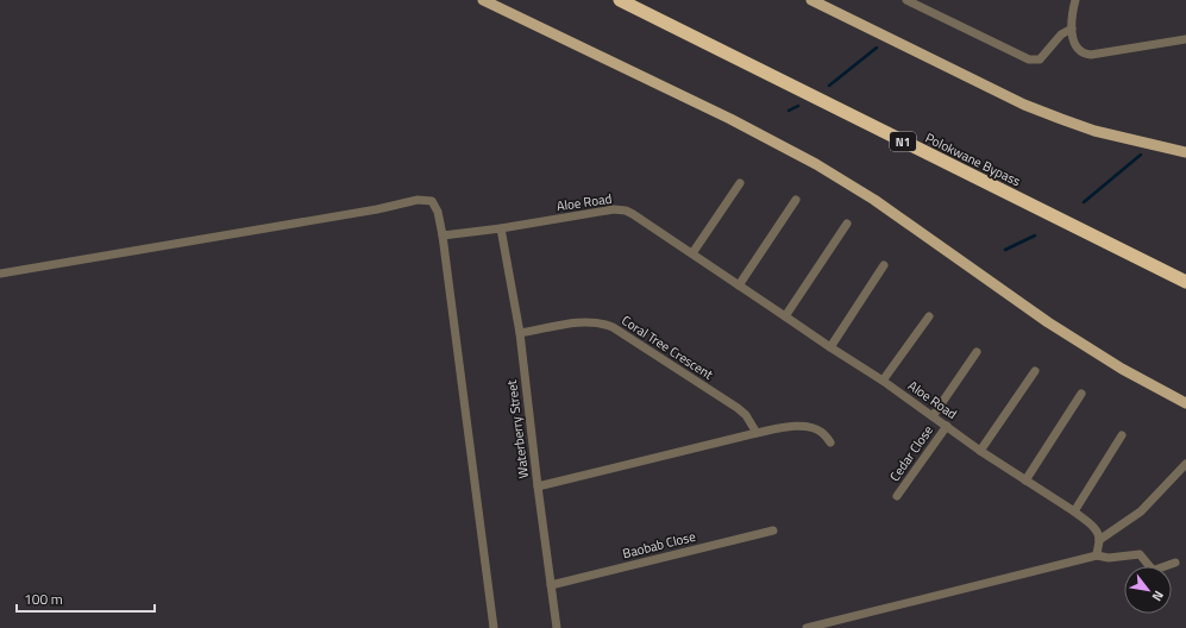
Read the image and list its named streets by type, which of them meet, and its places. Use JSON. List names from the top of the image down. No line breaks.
{"streets":{"highway":["N1","Polokwane Bypass"],"street":["Aloe Road","Coral Tree Crescent","Waterberry Street","Cedar Close","Baobab Close"]},"crossings":[["Aloe Road","Waterberry Street"],["Aloe Road","Cedar Close"],["Coral Tree Crescent","Waterberry Street"],["Waterberry Street","Baobab Close"]],"scale_bar":"100 m","north":"bottom right"}
